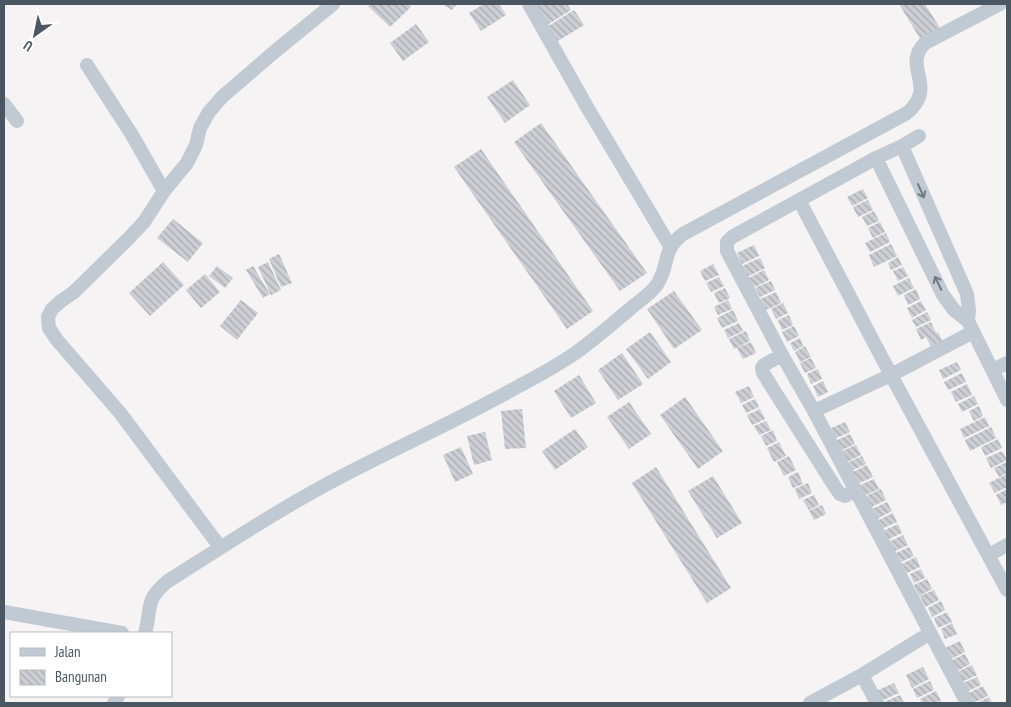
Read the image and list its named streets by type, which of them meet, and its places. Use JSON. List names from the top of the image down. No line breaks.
{"legend":["Jalan","Bangunan"],"north":"bottom left"}
